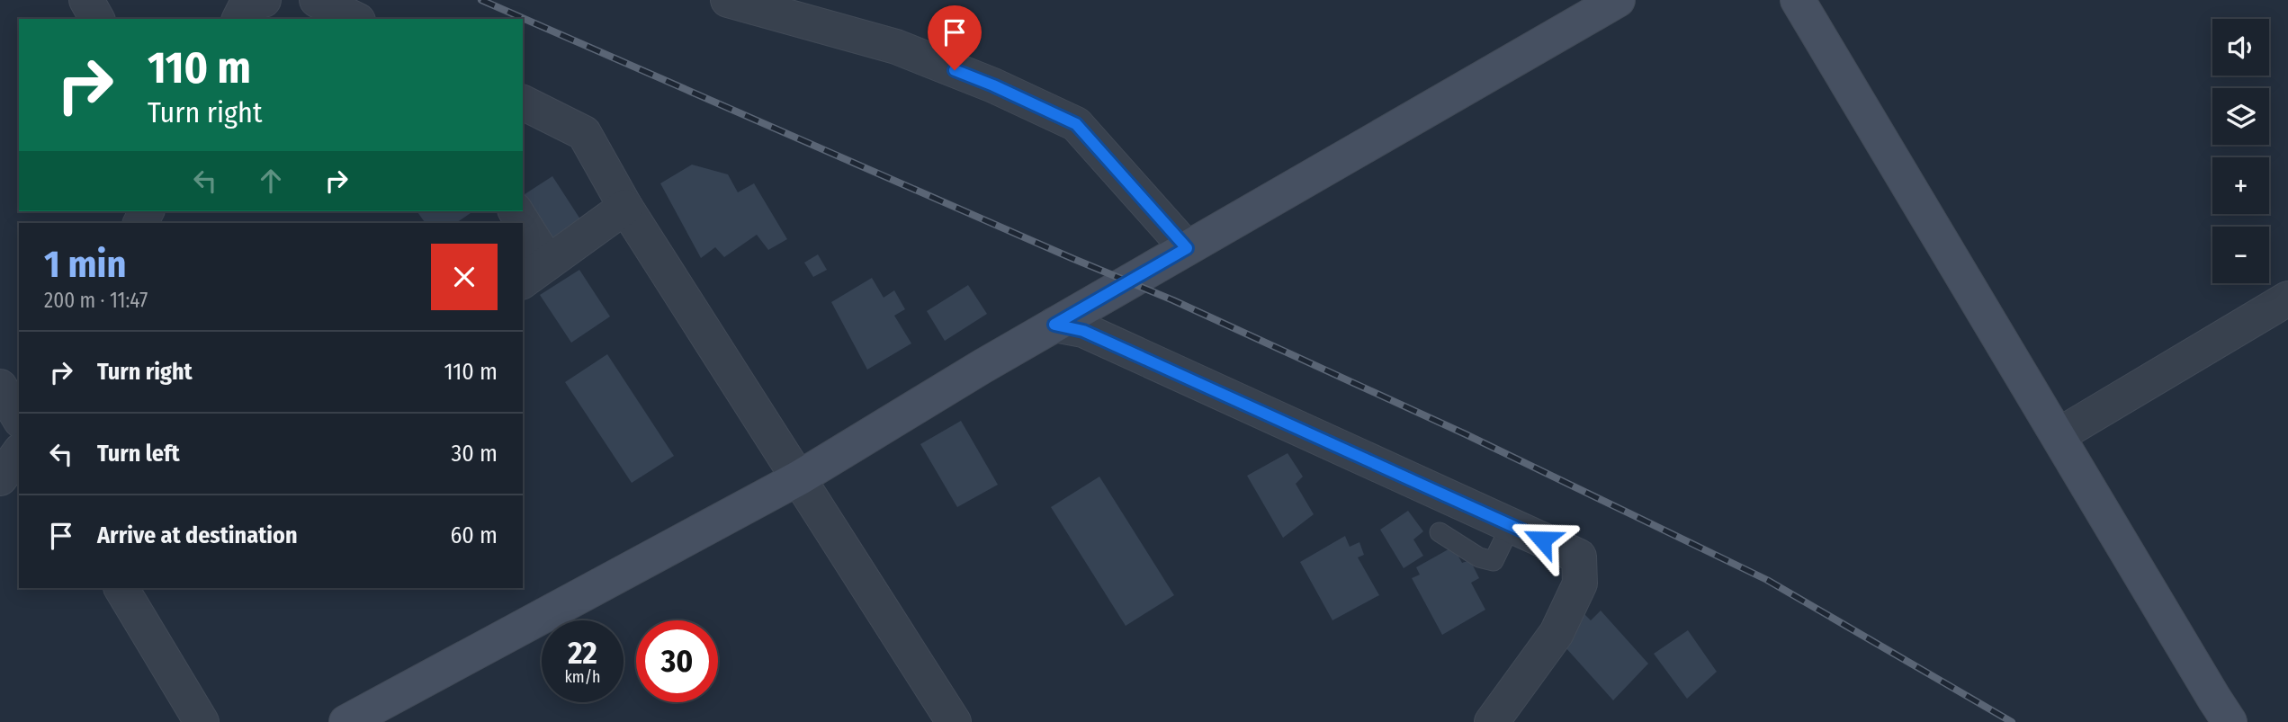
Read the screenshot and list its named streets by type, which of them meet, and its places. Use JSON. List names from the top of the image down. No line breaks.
{"page":{"map_buttons":["+","−"],"turn":["110 m","Turn right"],"heading":["1 min","200 m · 11:47"],"list":[{"name":"Turn right","value":"110 m"},{"name":"Turn left","value":"30 m"},{"name":"Arrive at destination","value":"60 m"}],"speed":"22 km/h","limit":"30"}}
